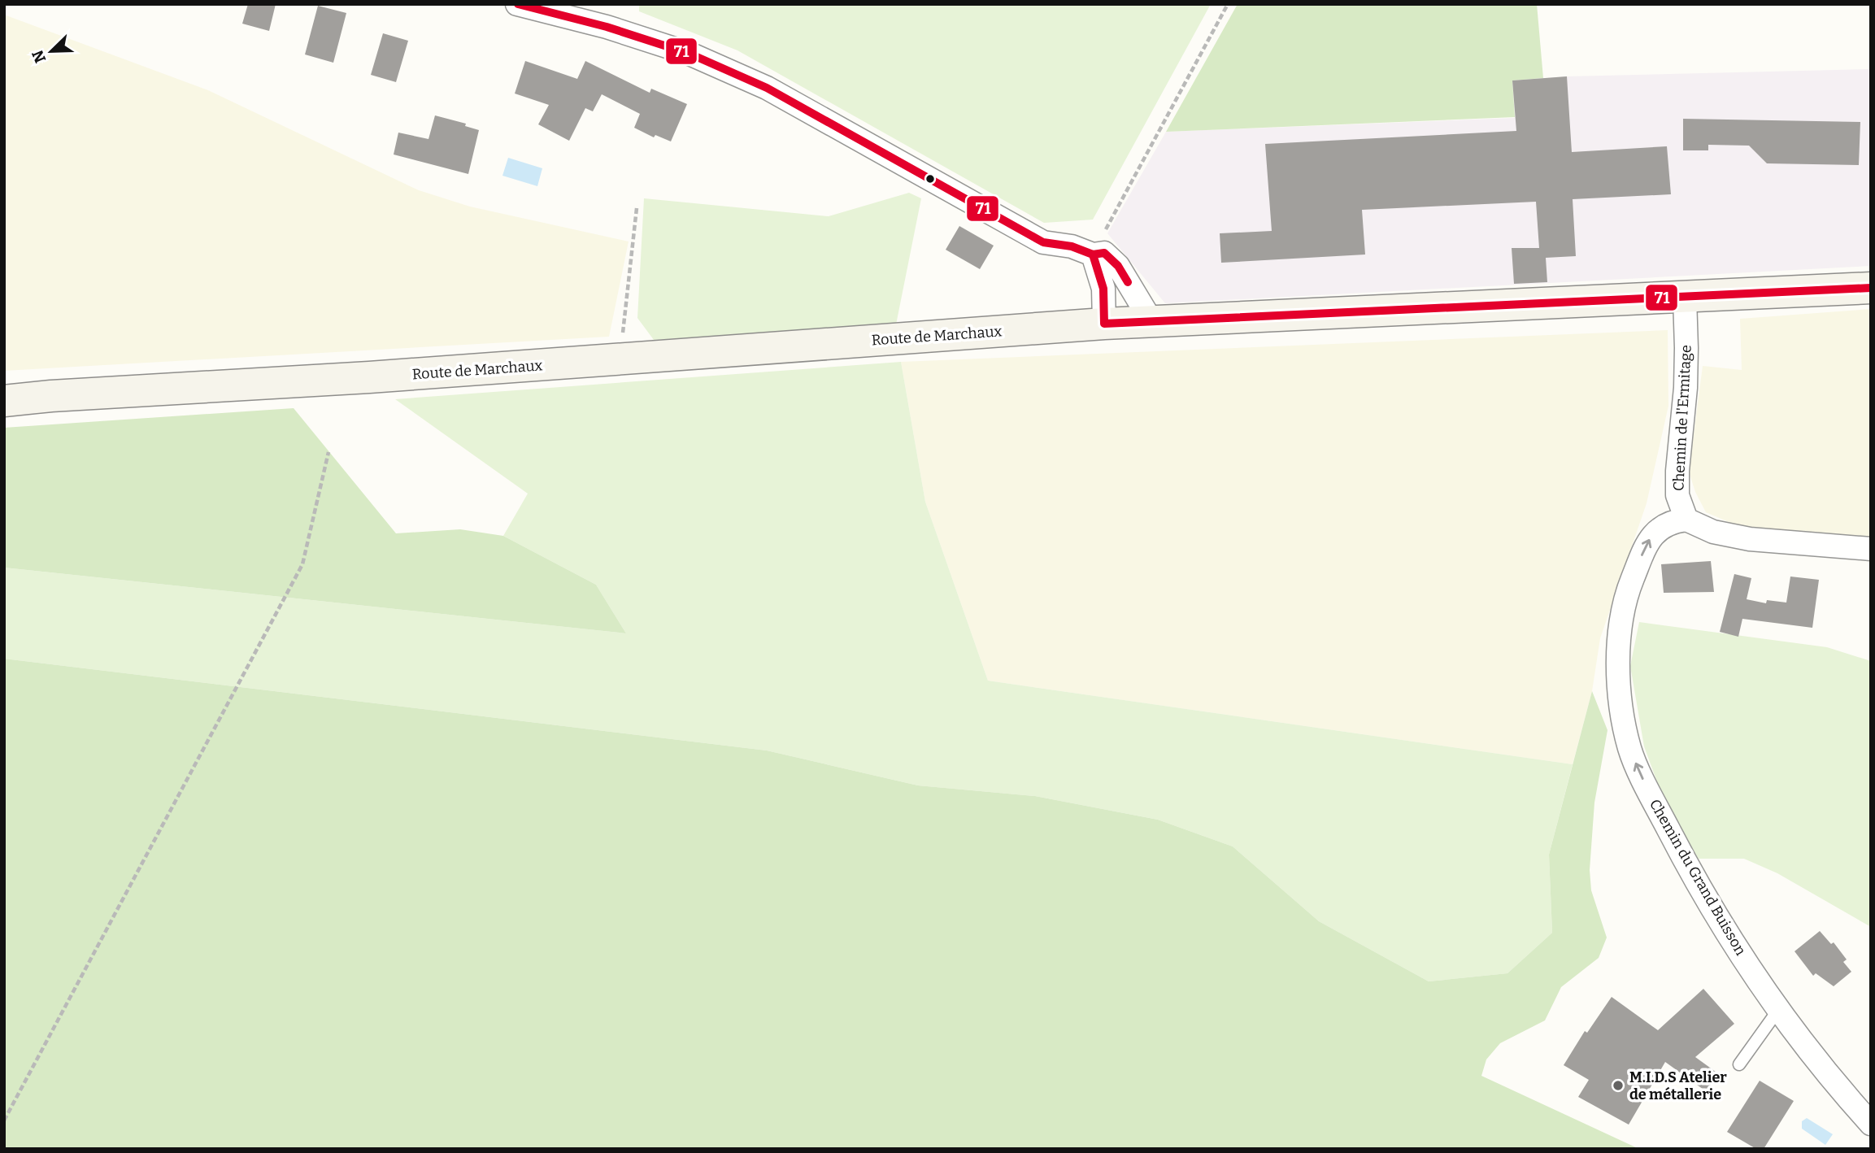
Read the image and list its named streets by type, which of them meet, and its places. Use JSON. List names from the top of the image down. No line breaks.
{"streets":{"main road":["Route de Marchaux"],"street":["Chemin de l'Ermitage","Chemin du Grand Buisson"]},"crossings":[["Route de Marchaux","Chemin de l'Ermitage"],["Chemin de l'Ermitage","Chemin du Grand Buisson"]],"one_way":["Chemin du Grand Buisson"],"places":["M.I.D.S Atelier de métallerie"],"lines":["transit line 71"],"north":"bottom left"}
